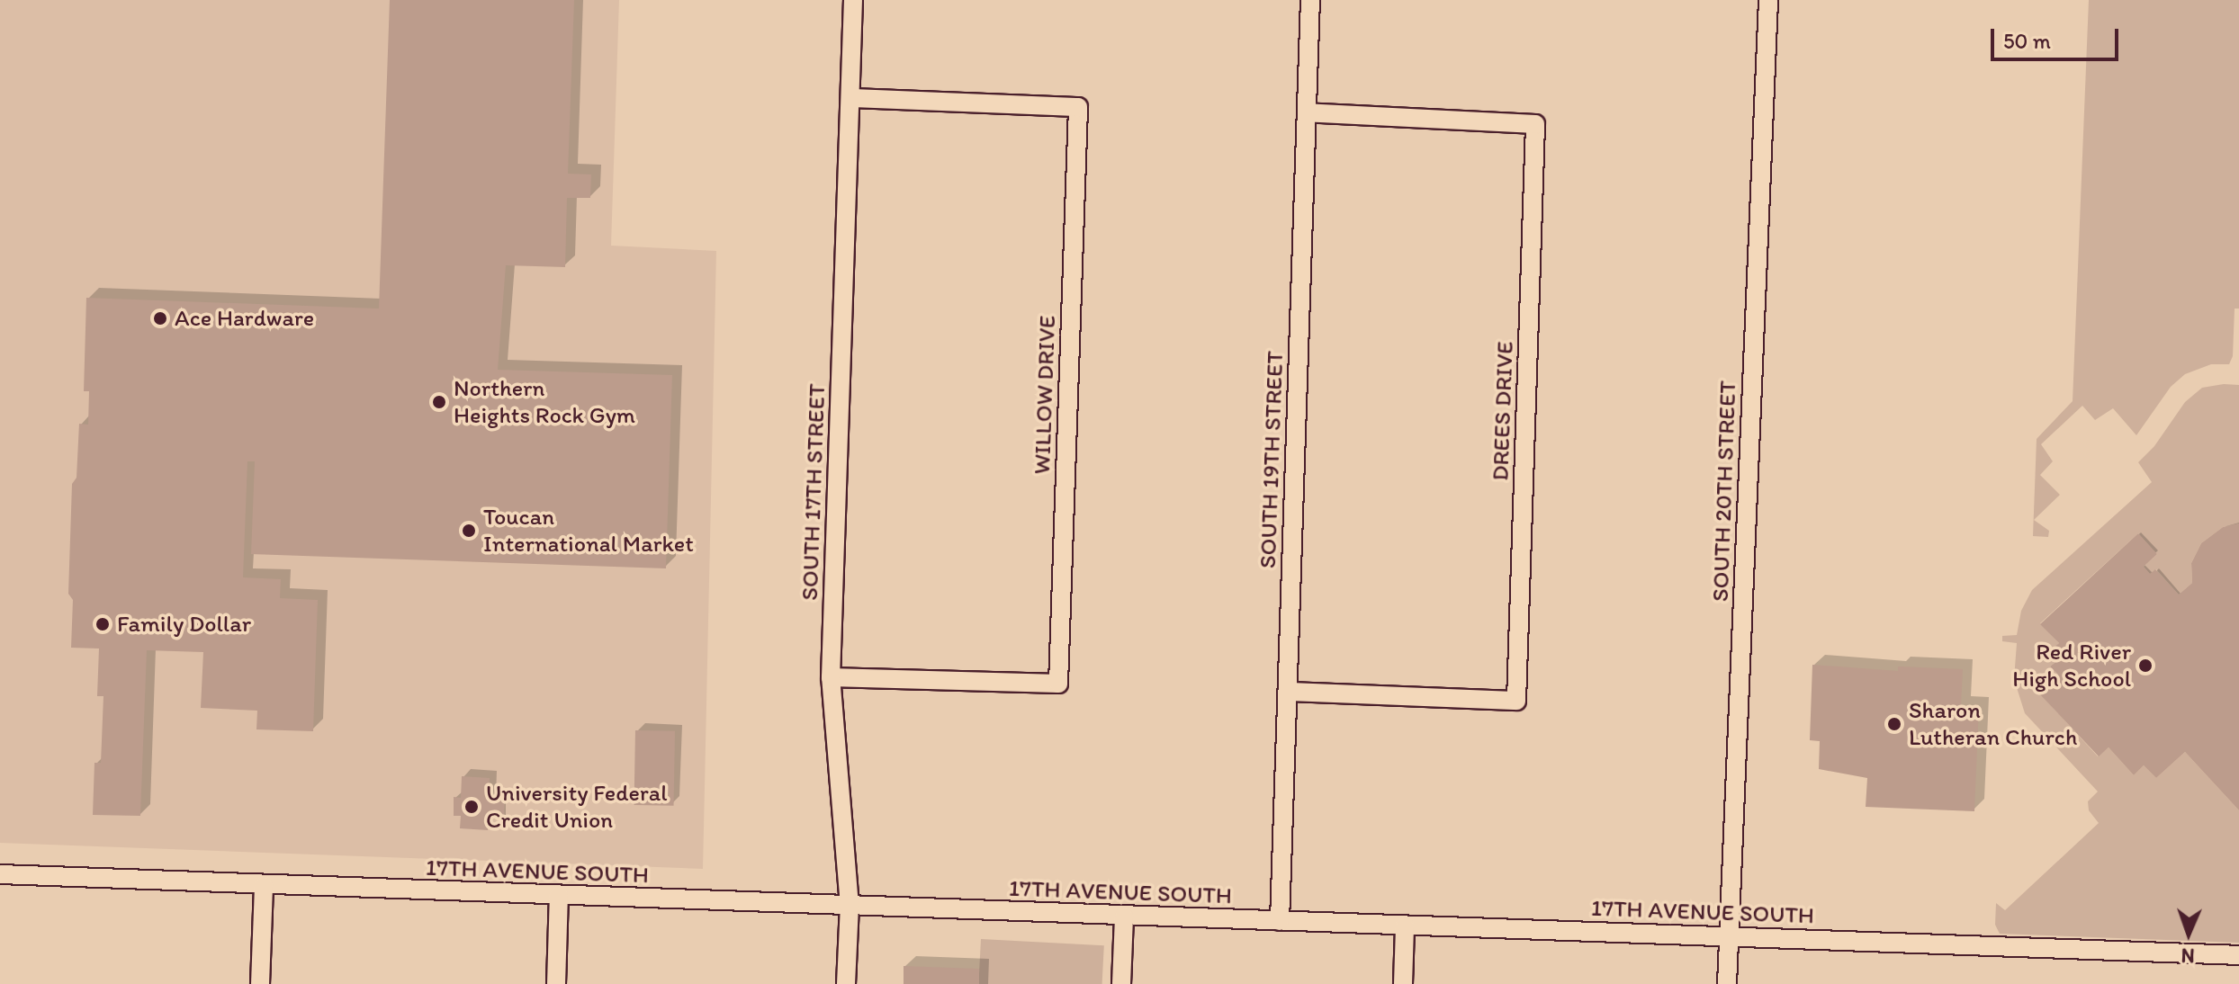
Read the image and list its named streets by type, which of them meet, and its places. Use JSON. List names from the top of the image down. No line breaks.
{"streets":{"street":["WILLOW DRIVE","DREES DRIVE","SOUTH 19TH STREET","SOUTH 20TH STREET","SOUTH 17TH STREET","17TH AVENUE SOUTH"]},"crossings":[["WILLOW DRIVE","SOUTH 17TH STREET"],["DREES DRIVE","SOUTH 19TH STREET"],["SOUTH 19TH STREET","17TH AVENUE SOUTH"],["SOUTH 20TH STREET","17TH AVENUE SOUTH"],["SOUTH 17TH STREET","17TH AVENUE SOUTH"]],"places":["Ace Hardware","Northern Heights Rock Gym","Toucan International Market","Family Dollar","Red River High School","Sharon Lutheran Church","University Federal Credit Union"],"scale_bar":"50 m","north":"bottom"}
